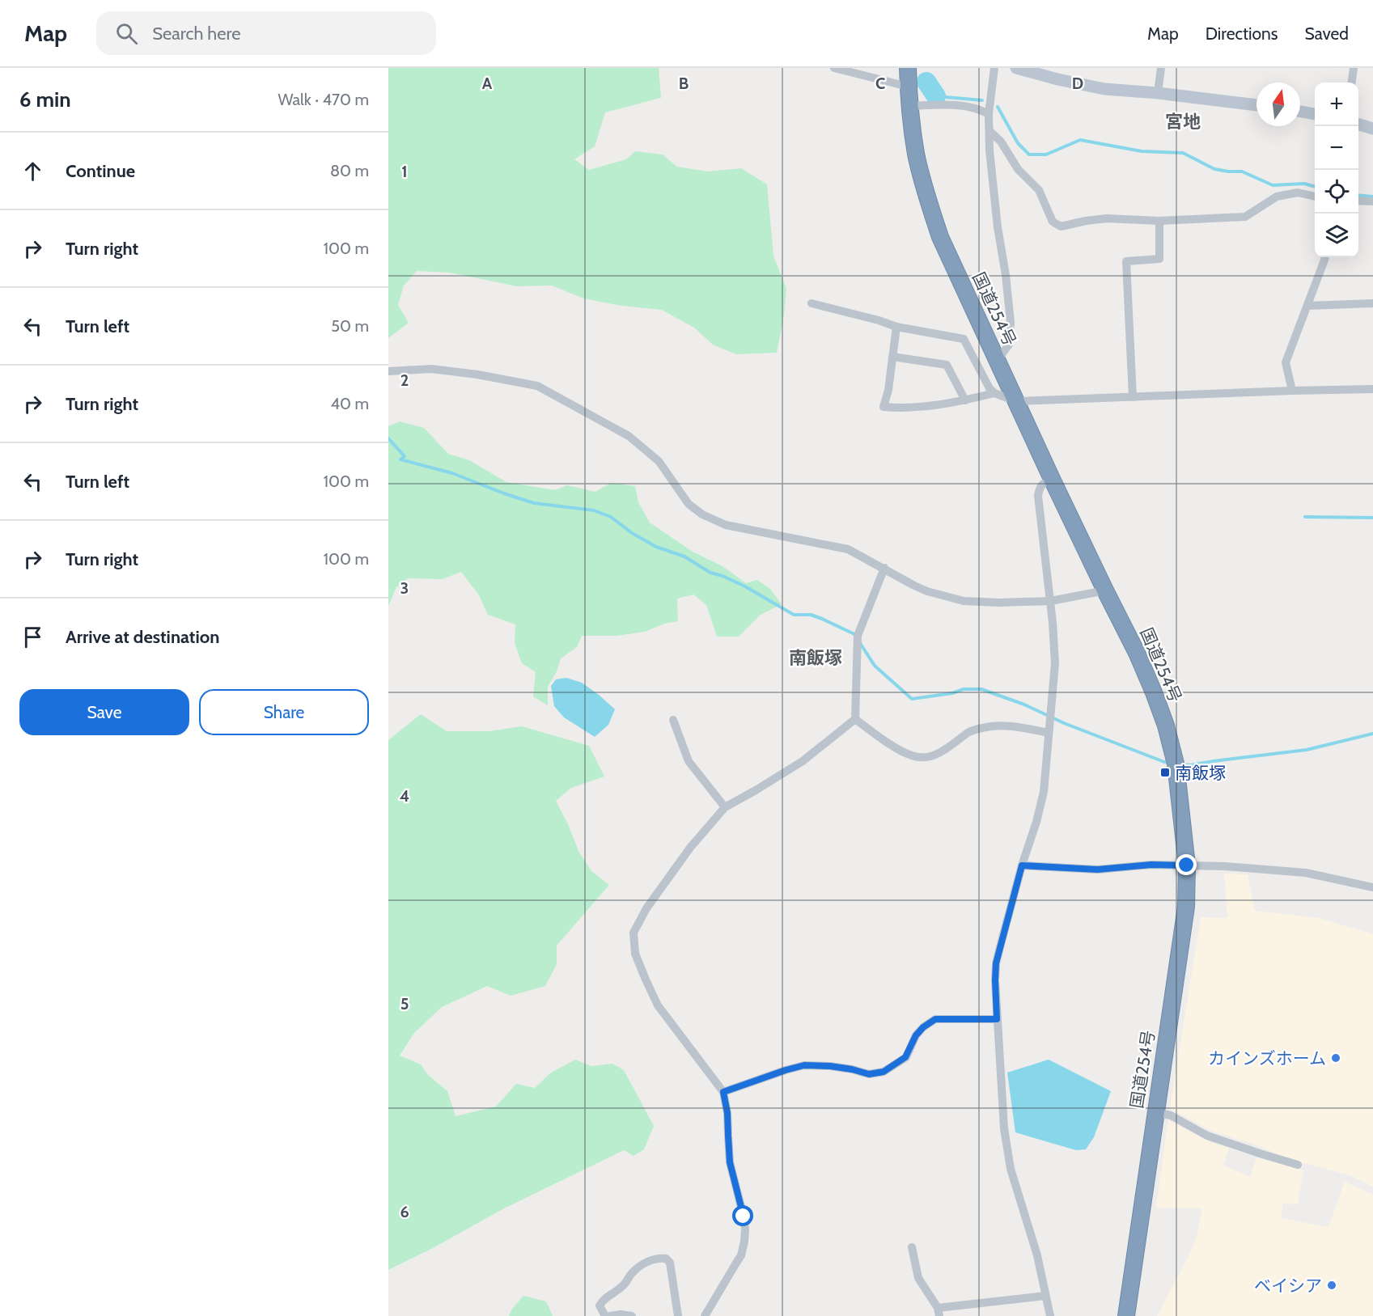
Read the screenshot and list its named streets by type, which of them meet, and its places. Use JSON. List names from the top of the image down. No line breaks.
{"streets":{"highway":["国道254号"]},"districts":["宮地","南飯塚"],"places":{"transit":["南飯塚"],"other":["カインズホーム","ベイシア"]},"north":"top","page":{"header":"Map","search":"Search here","nav":["Map","Directions","Saved"],"heading":["6 min","Walk · 470 m"],"map_buttons":["+","−"],"list":[["Continue","80 m"],["Turn right","100 m"],["Turn left","50 m"],["Turn right","40 m"],["Turn left","100 m"],["Turn right","100 m"],"Arrive at destination"],"buttons":["Save","Share"]},"grid":{"columns":["A","B","C","D"],"rows":["1","2","3","4","5","6"]}}
